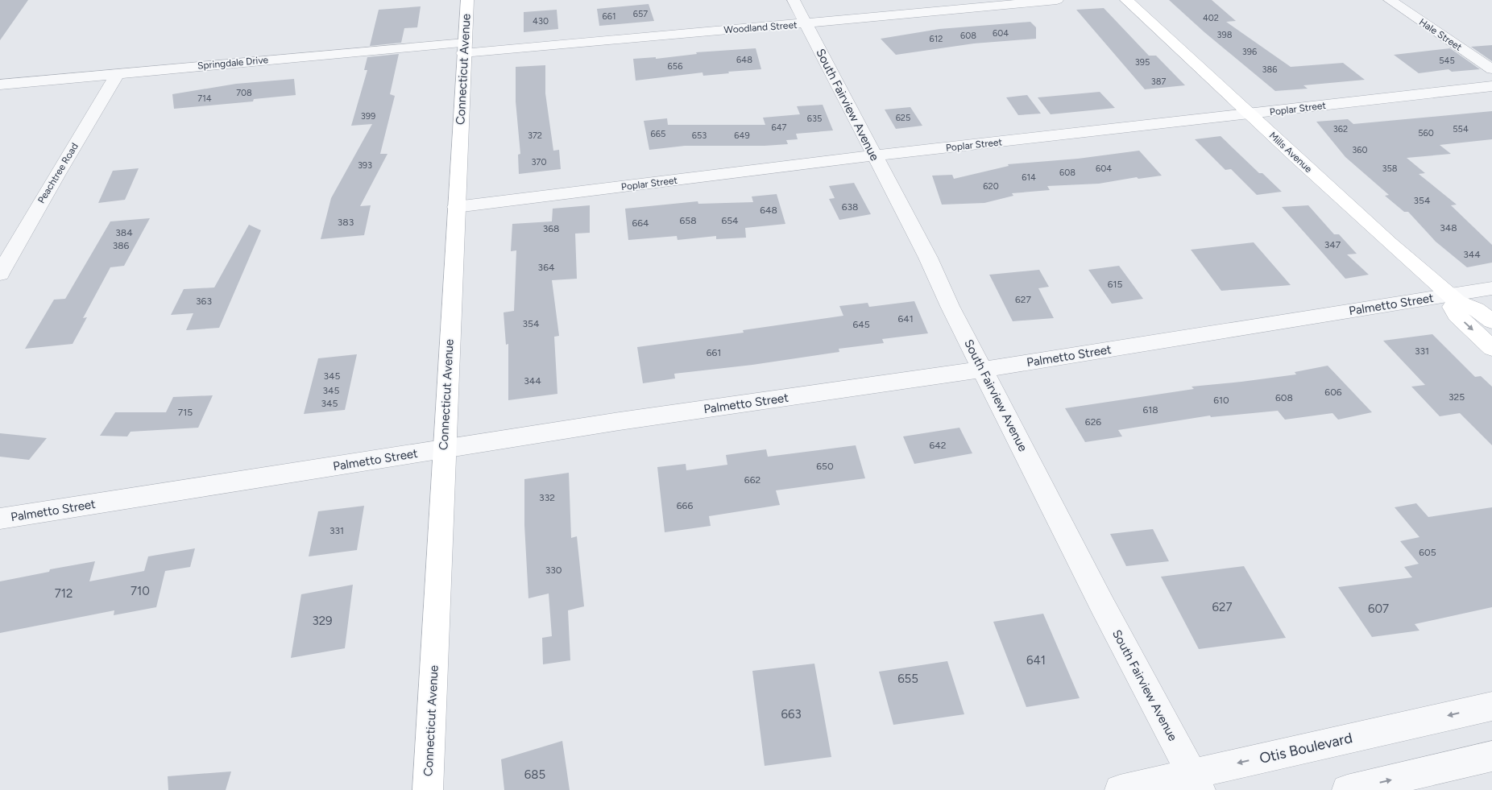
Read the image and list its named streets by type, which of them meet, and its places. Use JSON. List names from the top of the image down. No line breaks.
{"streets":{"street":["Woodland Street","Hale Street","Springdale Drive","Connecticut Avenue","South Fairview Avenue","Poplar Street","Mills Avenue","Peachtree Road","Palmetto Street","Otis Boulevard"]},"crossings":[["Woodland Street","Springdale Drive"],["Woodland Street","Connecticut Avenue"],["Woodland Street","South Fairview Avenue"],["Springdale Drive","Connecticut Avenue"],["Springdale Drive","Peachtree Road"],["Connecticut Avenue","Poplar Street"],["Connecticut Avenue","Palmetto Street"],["South Fairview Avenue","Poplar Street"],["South Fairview Avenue","Palmetto Street"],["South Fairview Avenue","Otis Boulevard"],["Poplar Street","Mills Avenue"],["Mills Avenue","Palmetto Street"]],"house_numbers":["657","661","402","430","604","398","608","612","396","648","545","395","656","386","387","708","714","399","625","635","647","362","554","560","665","372","653","649","360","370","393","604","358","608","614","620","354","638","648","658","654","383","664","348","368","384","347","386","344","364","615","627","363","641","354","645","331","661","345","344","345","606","325","608","610","345","618","715","626","642","650","662","332","666","331","605","330","710","712","627","607","329","641","655","663","685"]}
